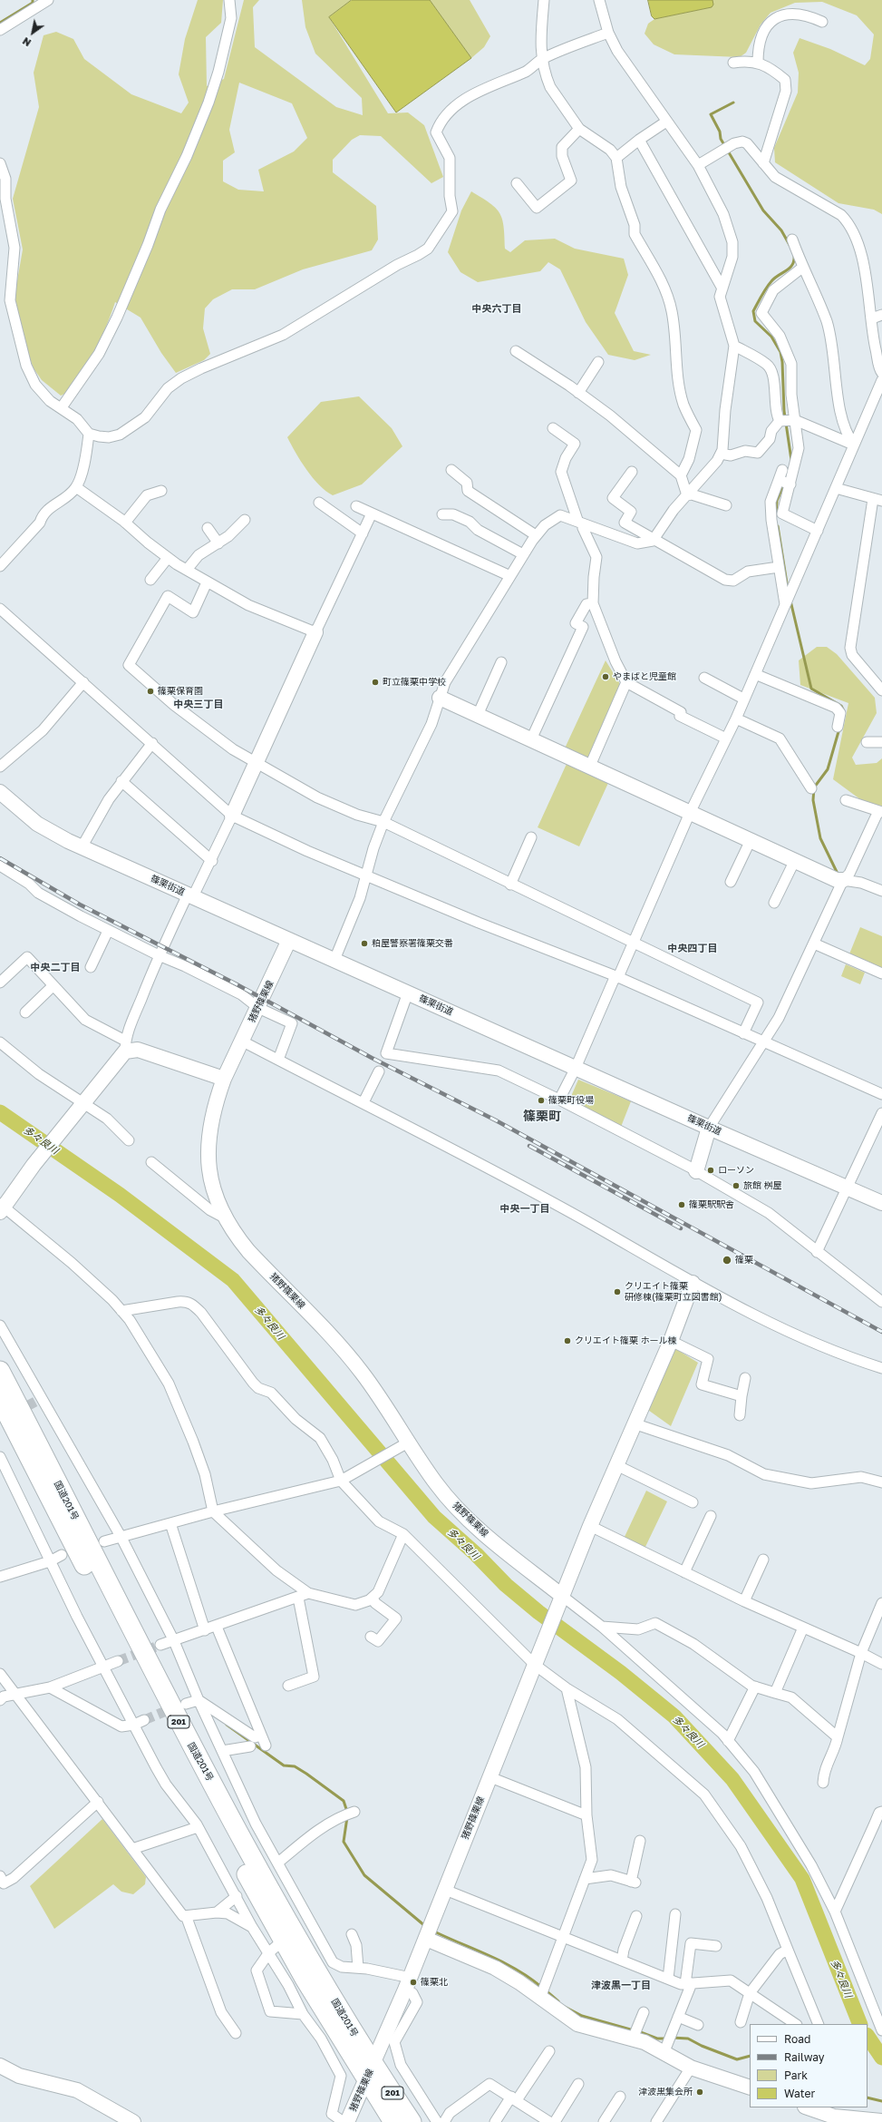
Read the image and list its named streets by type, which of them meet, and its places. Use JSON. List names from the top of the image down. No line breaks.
{"streets":{"highway":["国道201号","201"],"main road":["篠栗街道","猪野篠栗線"]},"crossings":[["篠栗街道","猪野篠栗線"],["猪野篠栗線","国道201号"]],"districts":["中央六丁目","中央三丁目","中央四丁目","中央二丁目","篠栗町","中央一丁目","津波黒一丁目"],"water":["多々良川"],"places":["やまばと児童館","町立篠栗中学校","篠栗保育園","粕屋警察署篠栗交番","篠栗町役場","ローソン","旅館 桝屋","篠栗駅駅舎","篠栗","クリエイト篠栗 研修棟(篠栗町立図書館)","クリエイト篠栗 ホール棟","篠栗北","津波黒集会所"],"legend":["Road","Railway","Park","Water"],"north":"bottom left"}
